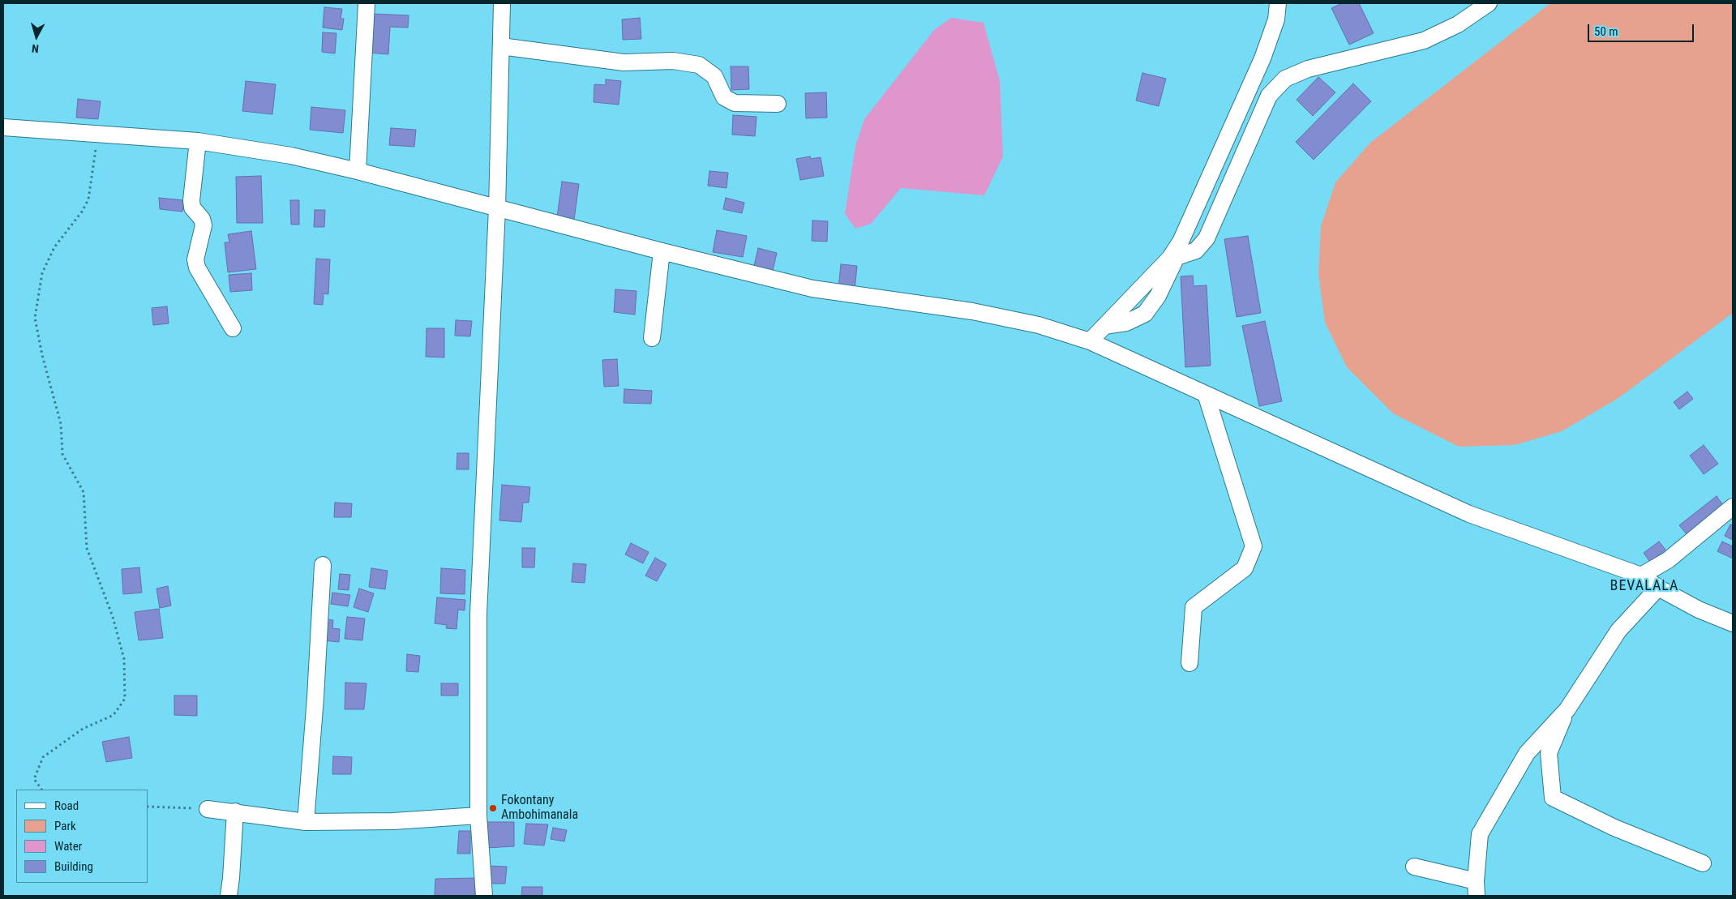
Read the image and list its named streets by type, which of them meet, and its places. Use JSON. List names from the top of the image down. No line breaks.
{"districts":["BEVALALA"],"places":["Fokontany Ambohimanala"],"legend":["Road","Park","Water","Building"],"scale_bar":"50 m","north":"bottom"}
